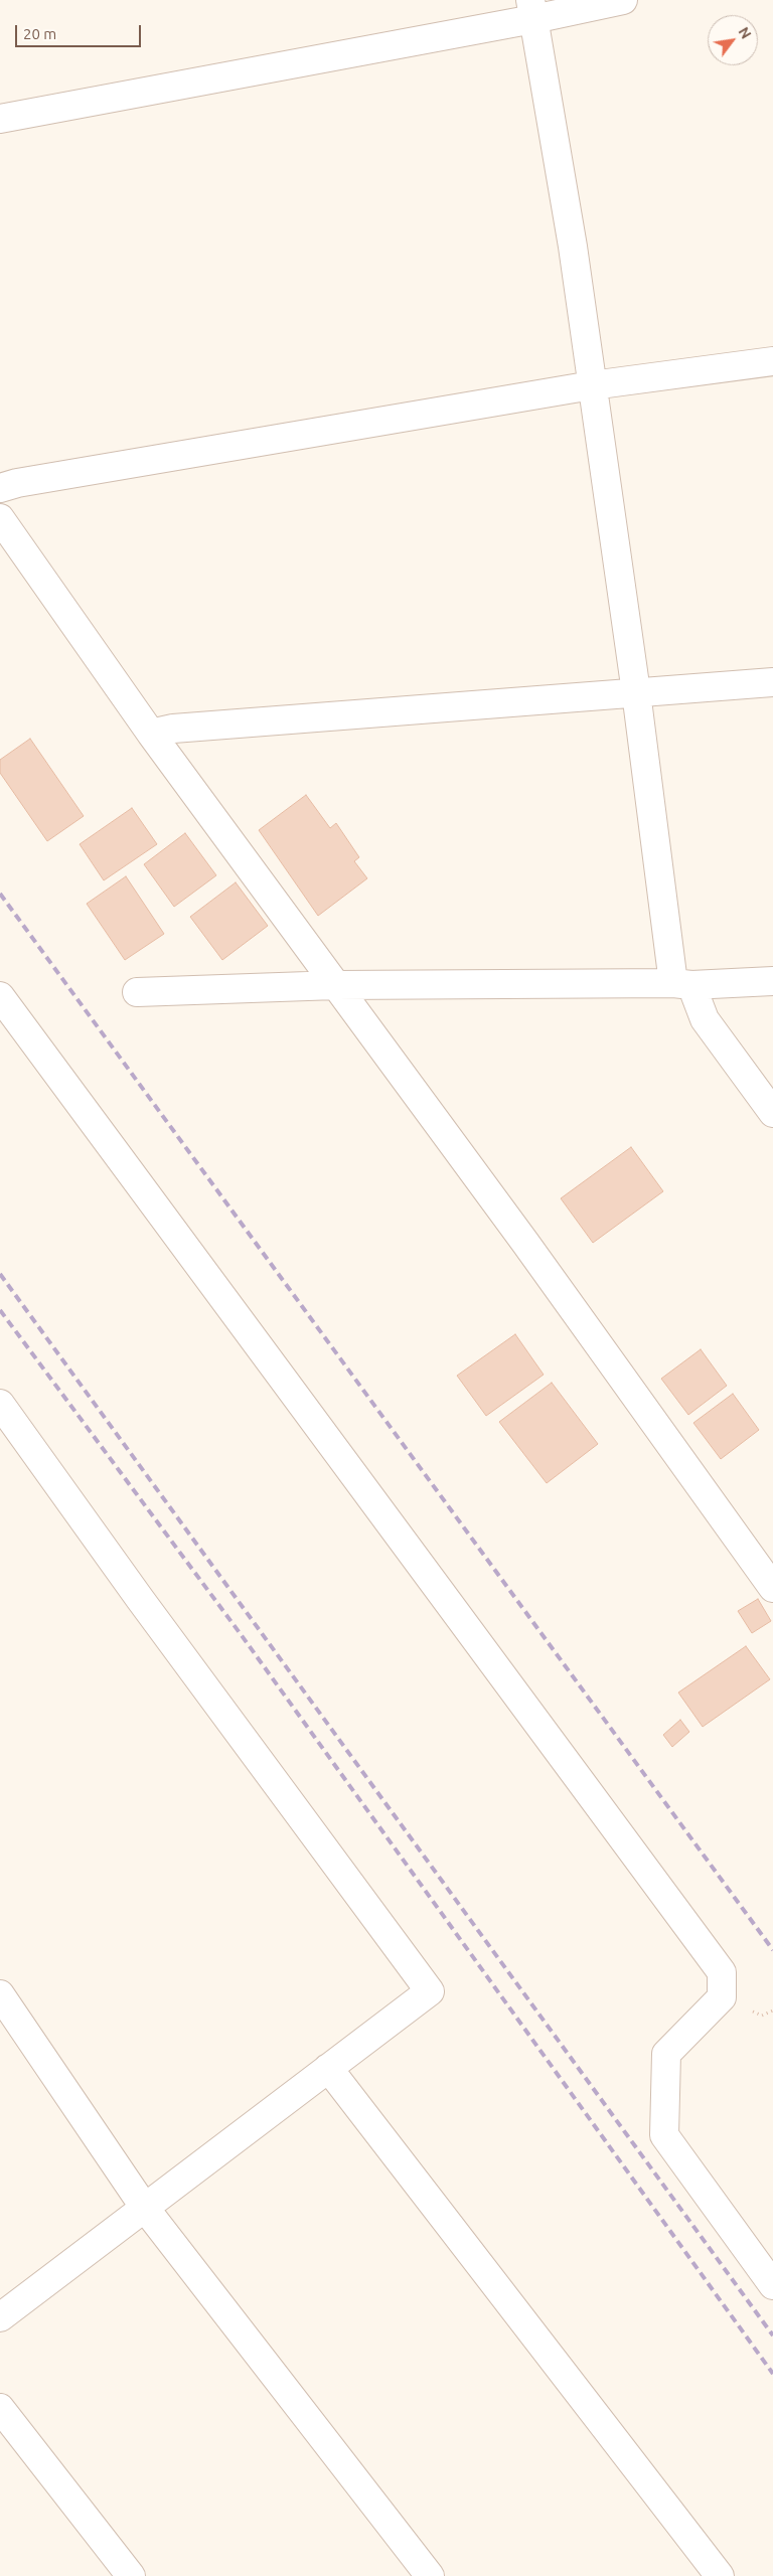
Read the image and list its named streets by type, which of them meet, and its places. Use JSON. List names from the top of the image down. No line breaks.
{"scale_bar":"20 m","north":"top right"}
